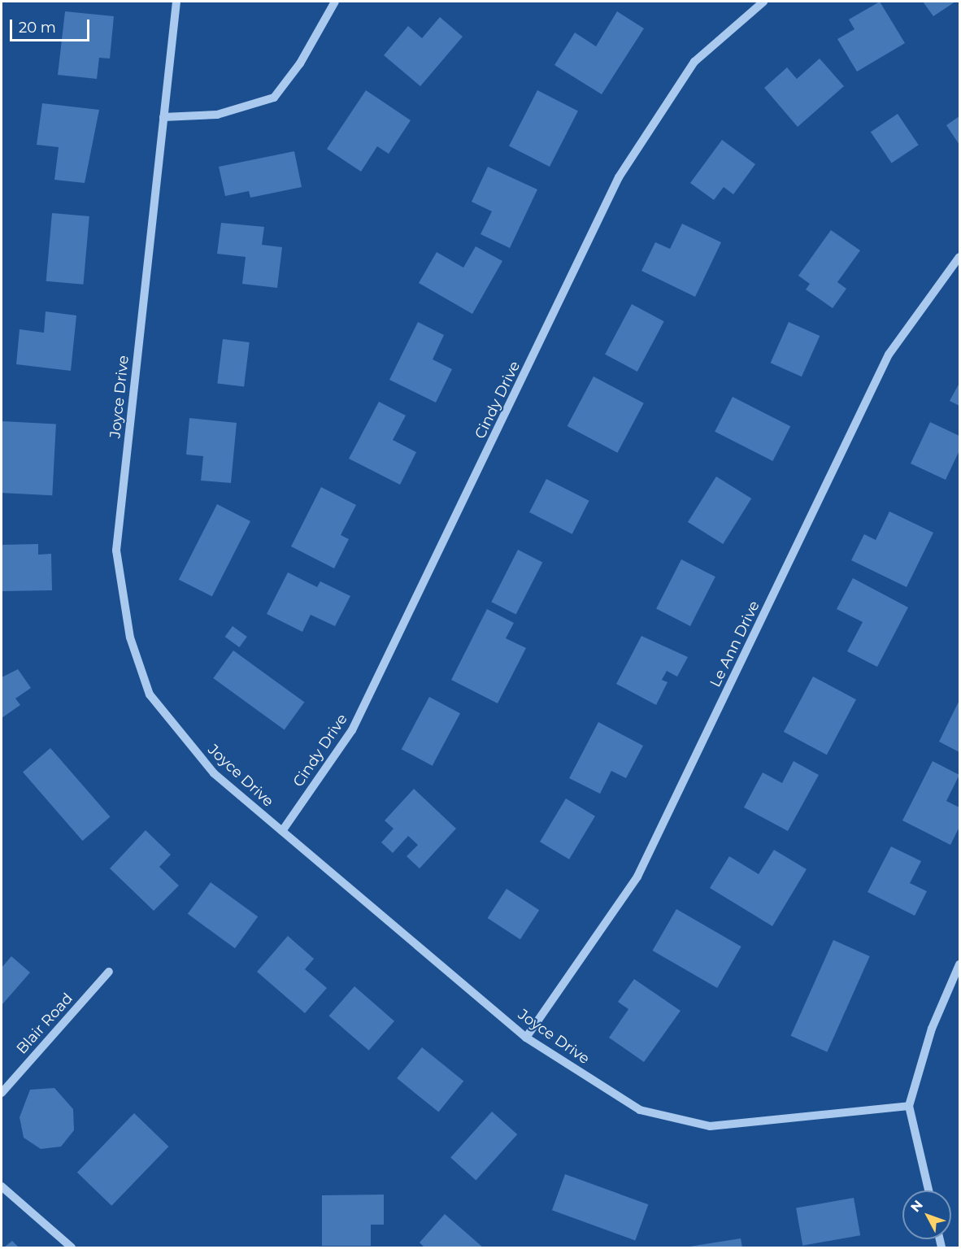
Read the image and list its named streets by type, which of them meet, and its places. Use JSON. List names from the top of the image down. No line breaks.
{"streets":{"street":["Joyce Drive","Cindy Drive","Le Ann Drive","Blair Road"]},"crossings":[["Joyce Drive","Cindy Drive"],["Joyce Drive","Le Ann Drive"]],"scale_bar":"20 m","north":"top left"}
